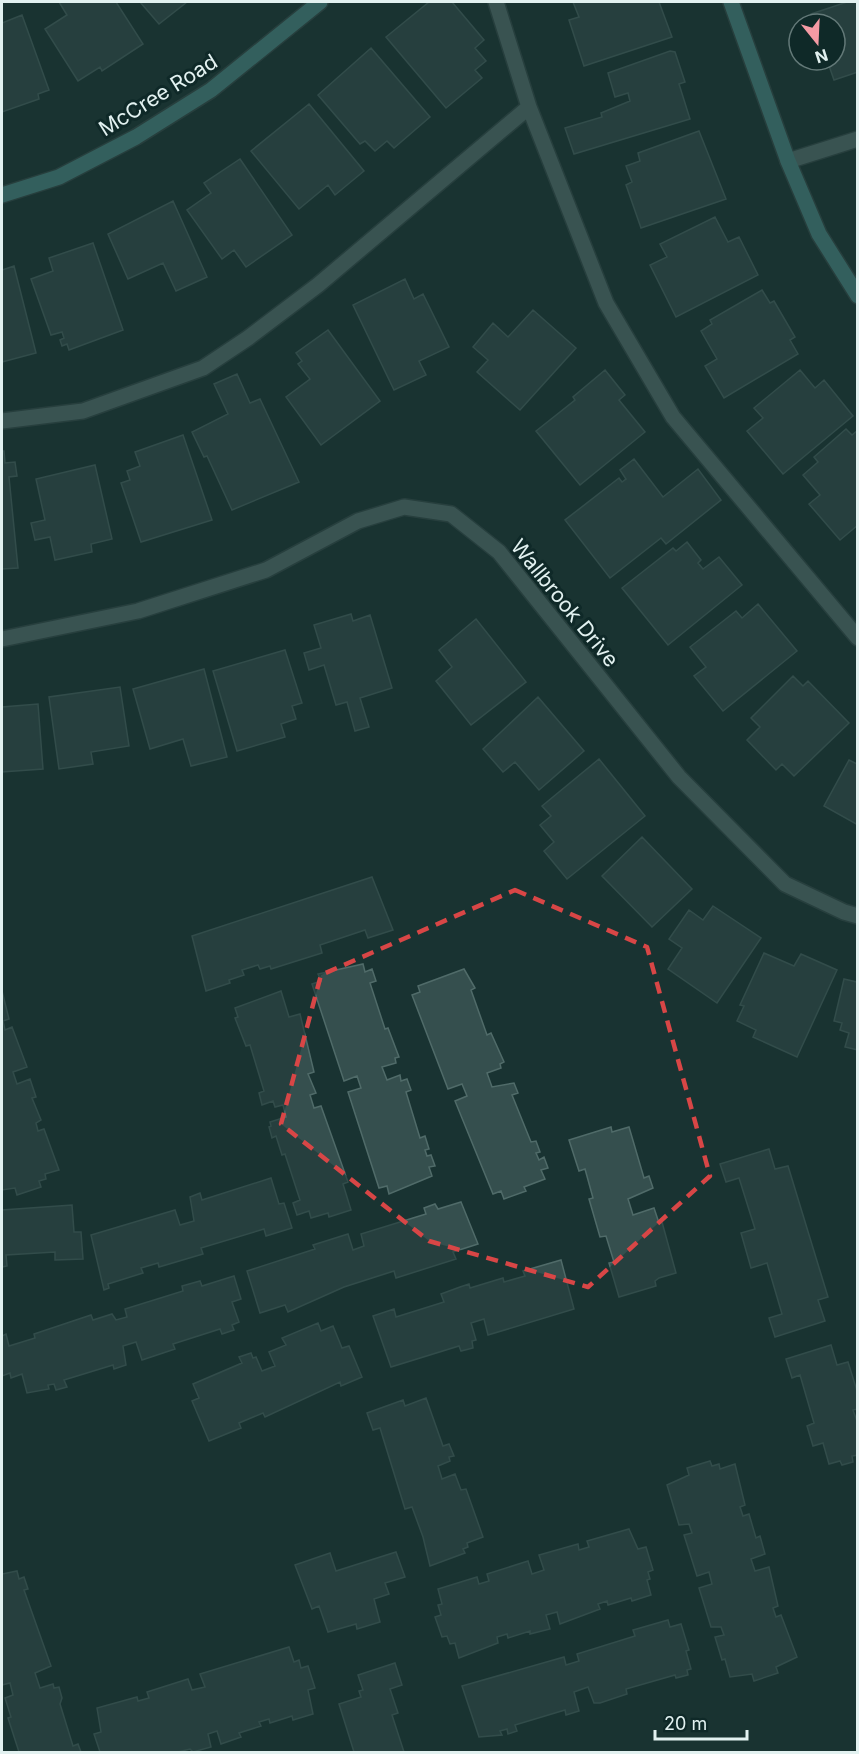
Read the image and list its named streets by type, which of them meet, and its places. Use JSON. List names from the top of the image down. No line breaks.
{"streets":{"street":["McCree Road","Wallbrook Drive"]},"scale_bar":"20 m","north":"bottom"}
